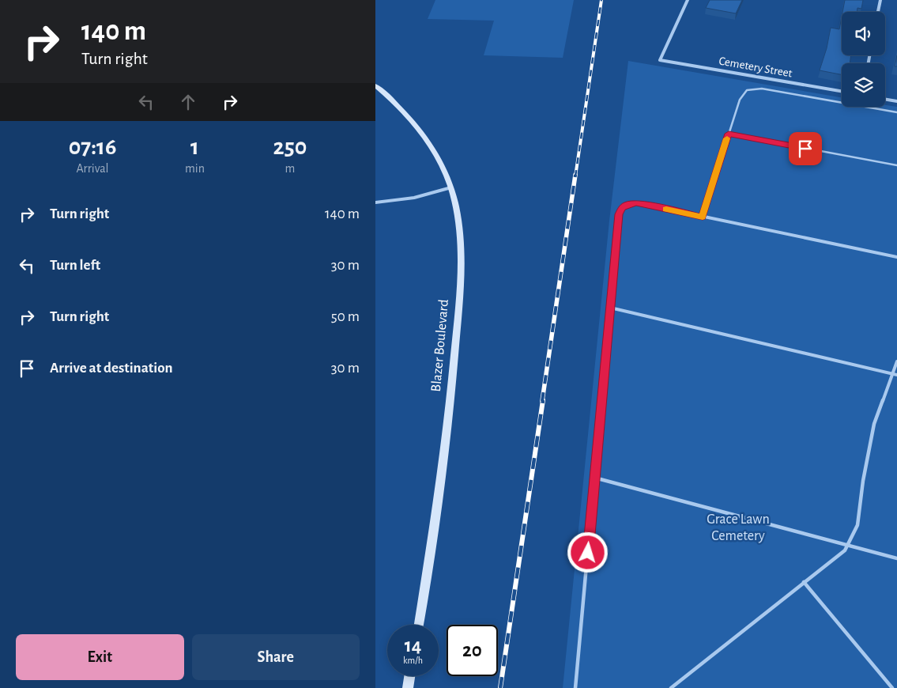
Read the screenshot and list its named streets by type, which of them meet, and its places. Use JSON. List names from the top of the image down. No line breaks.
{"streets":{"main road":["Blazer Boulevard"],"street":["Cemetery Street"]},"parks":["Grace Lawn Cemetery"],"page":{"turn":["140 m","Turn right"],"eta":["07:16","Arrival","1","min","250","m"],"list":[{"name":"Turn right","value":"140 m"},{"name":"Turn left","value":"30 m"},{"name":"Turn right","value":"50 m"},{"name":"Arrive at destination","value":"30 m"}],"speed":"14 km/h","limit":"20","buttons":["Exit","Share"]}}
